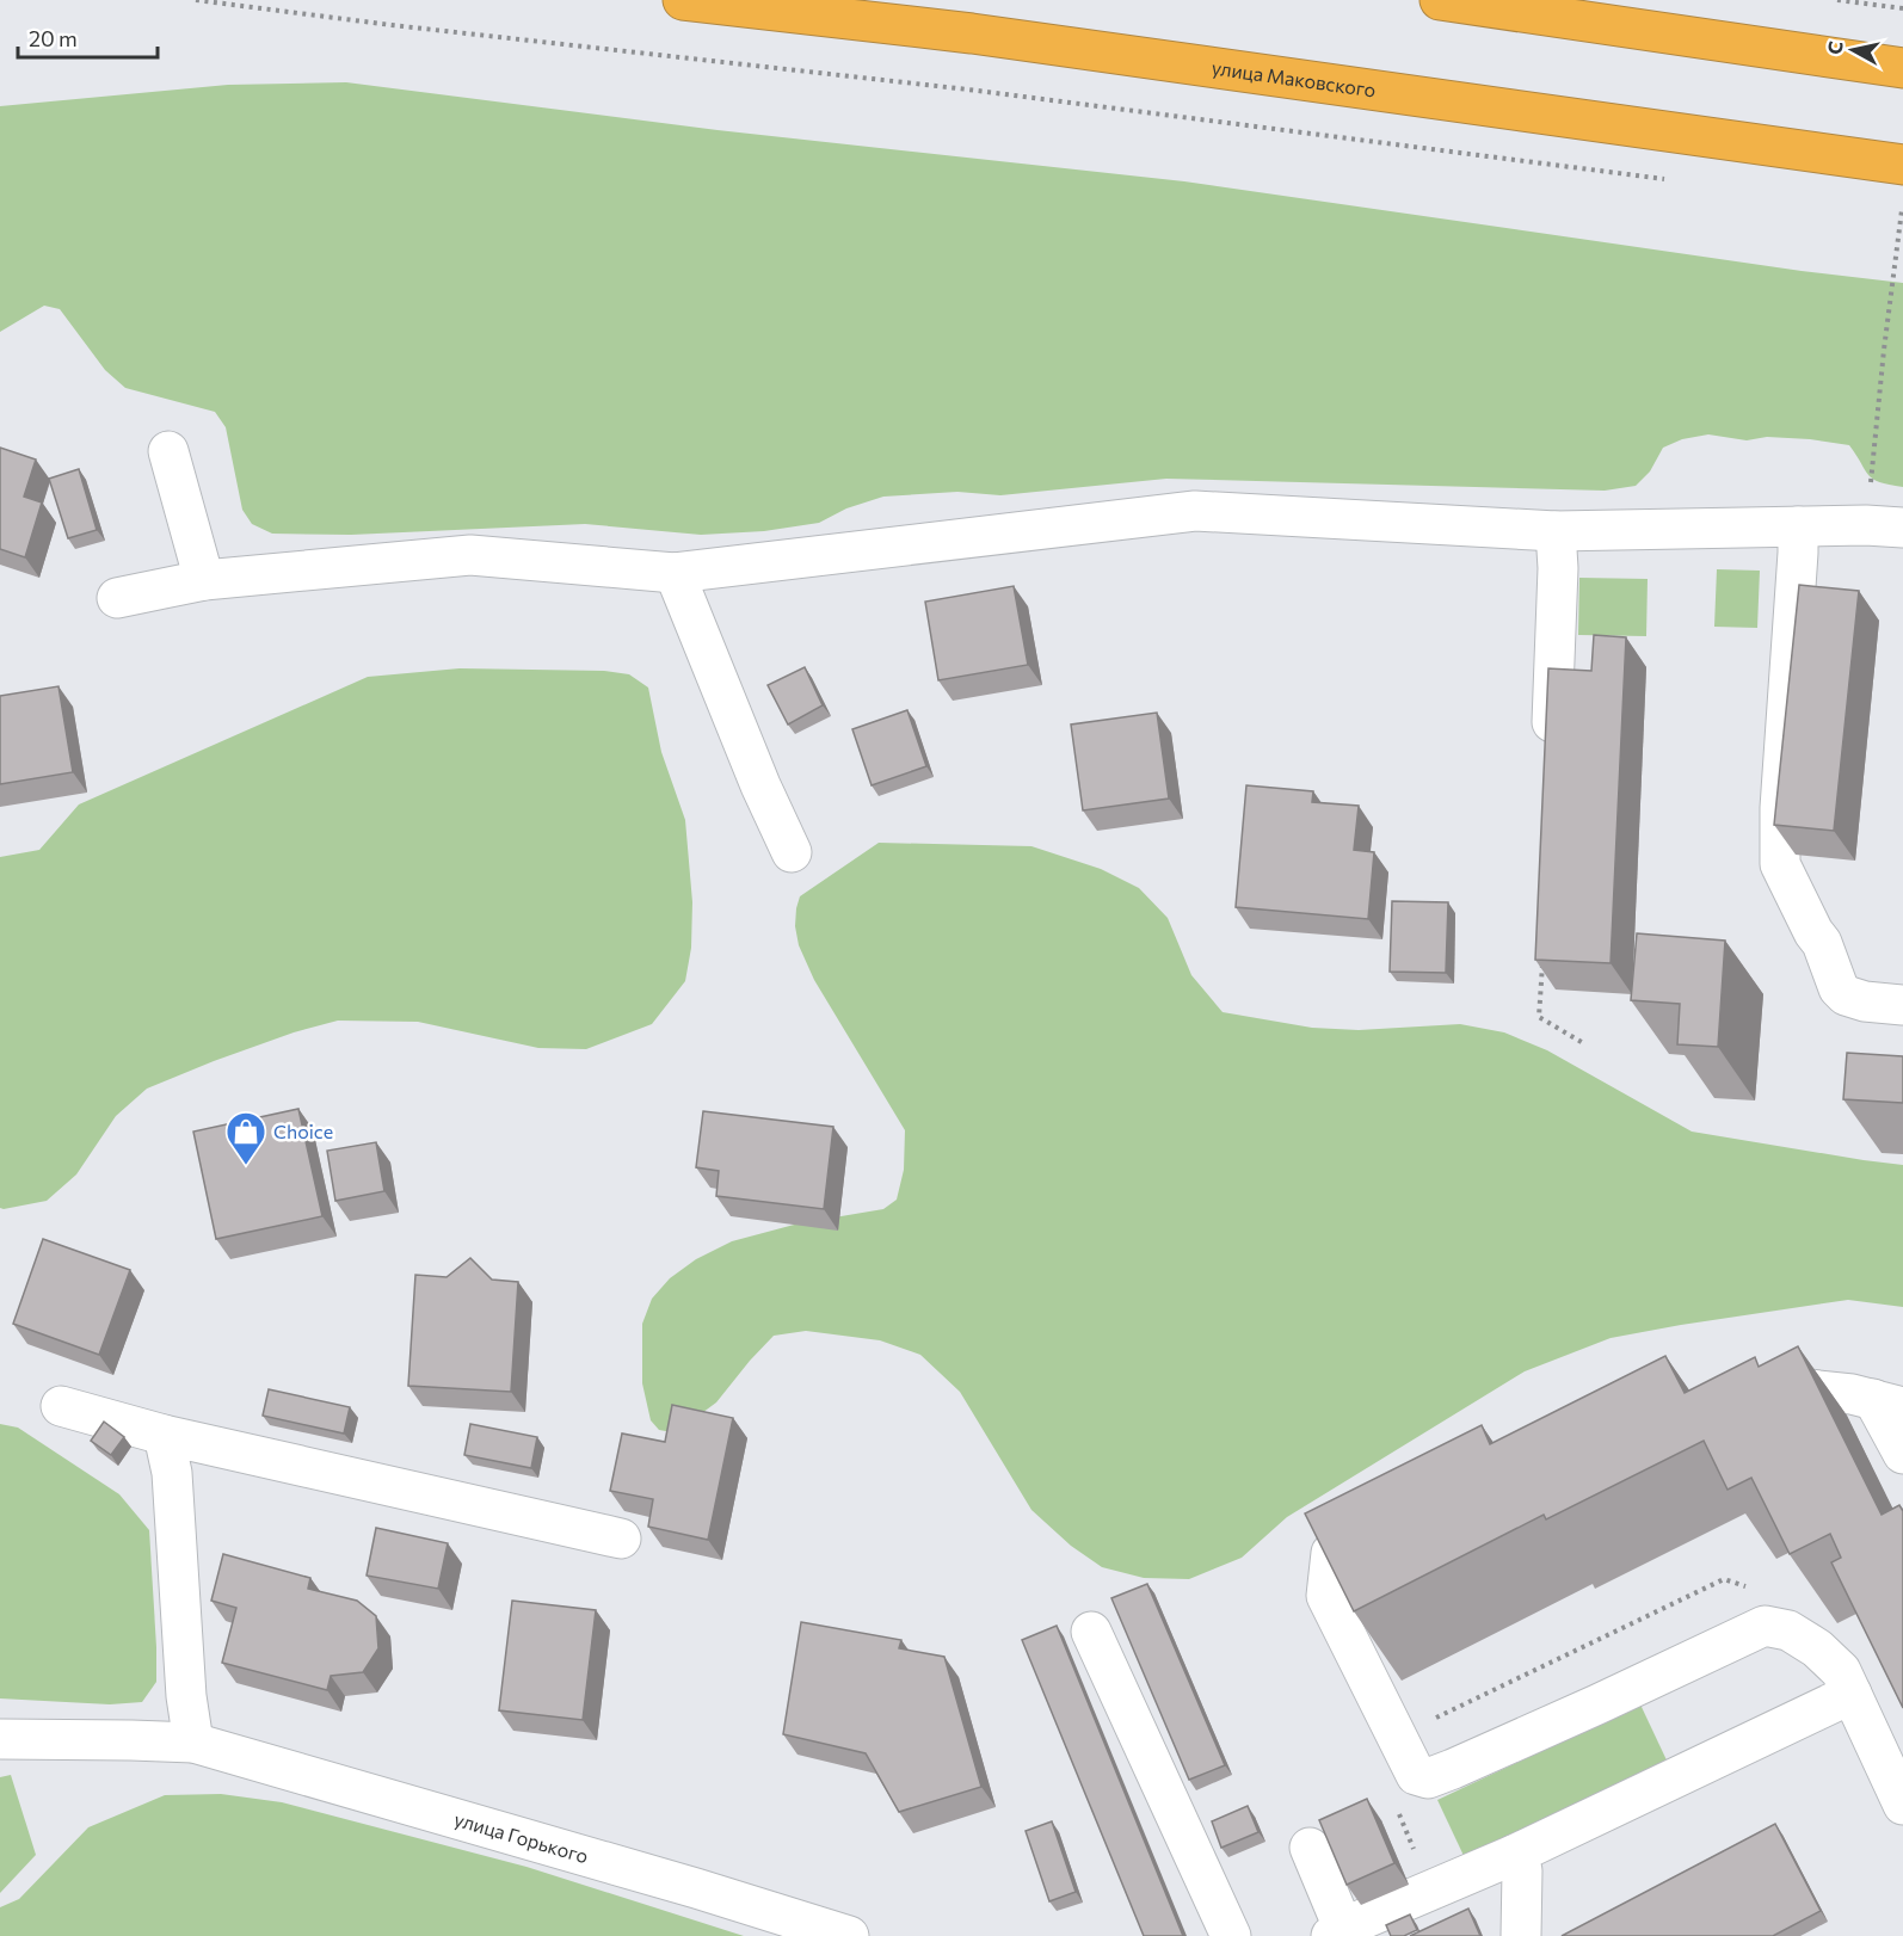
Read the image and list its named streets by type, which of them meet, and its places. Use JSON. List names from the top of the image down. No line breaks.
{"streets":{"highway":["улица Маковского"],"lane":["улица Горького"]},"places":{"shop":["Choice"]},"scale_bar":"20 m","north":"left"}
